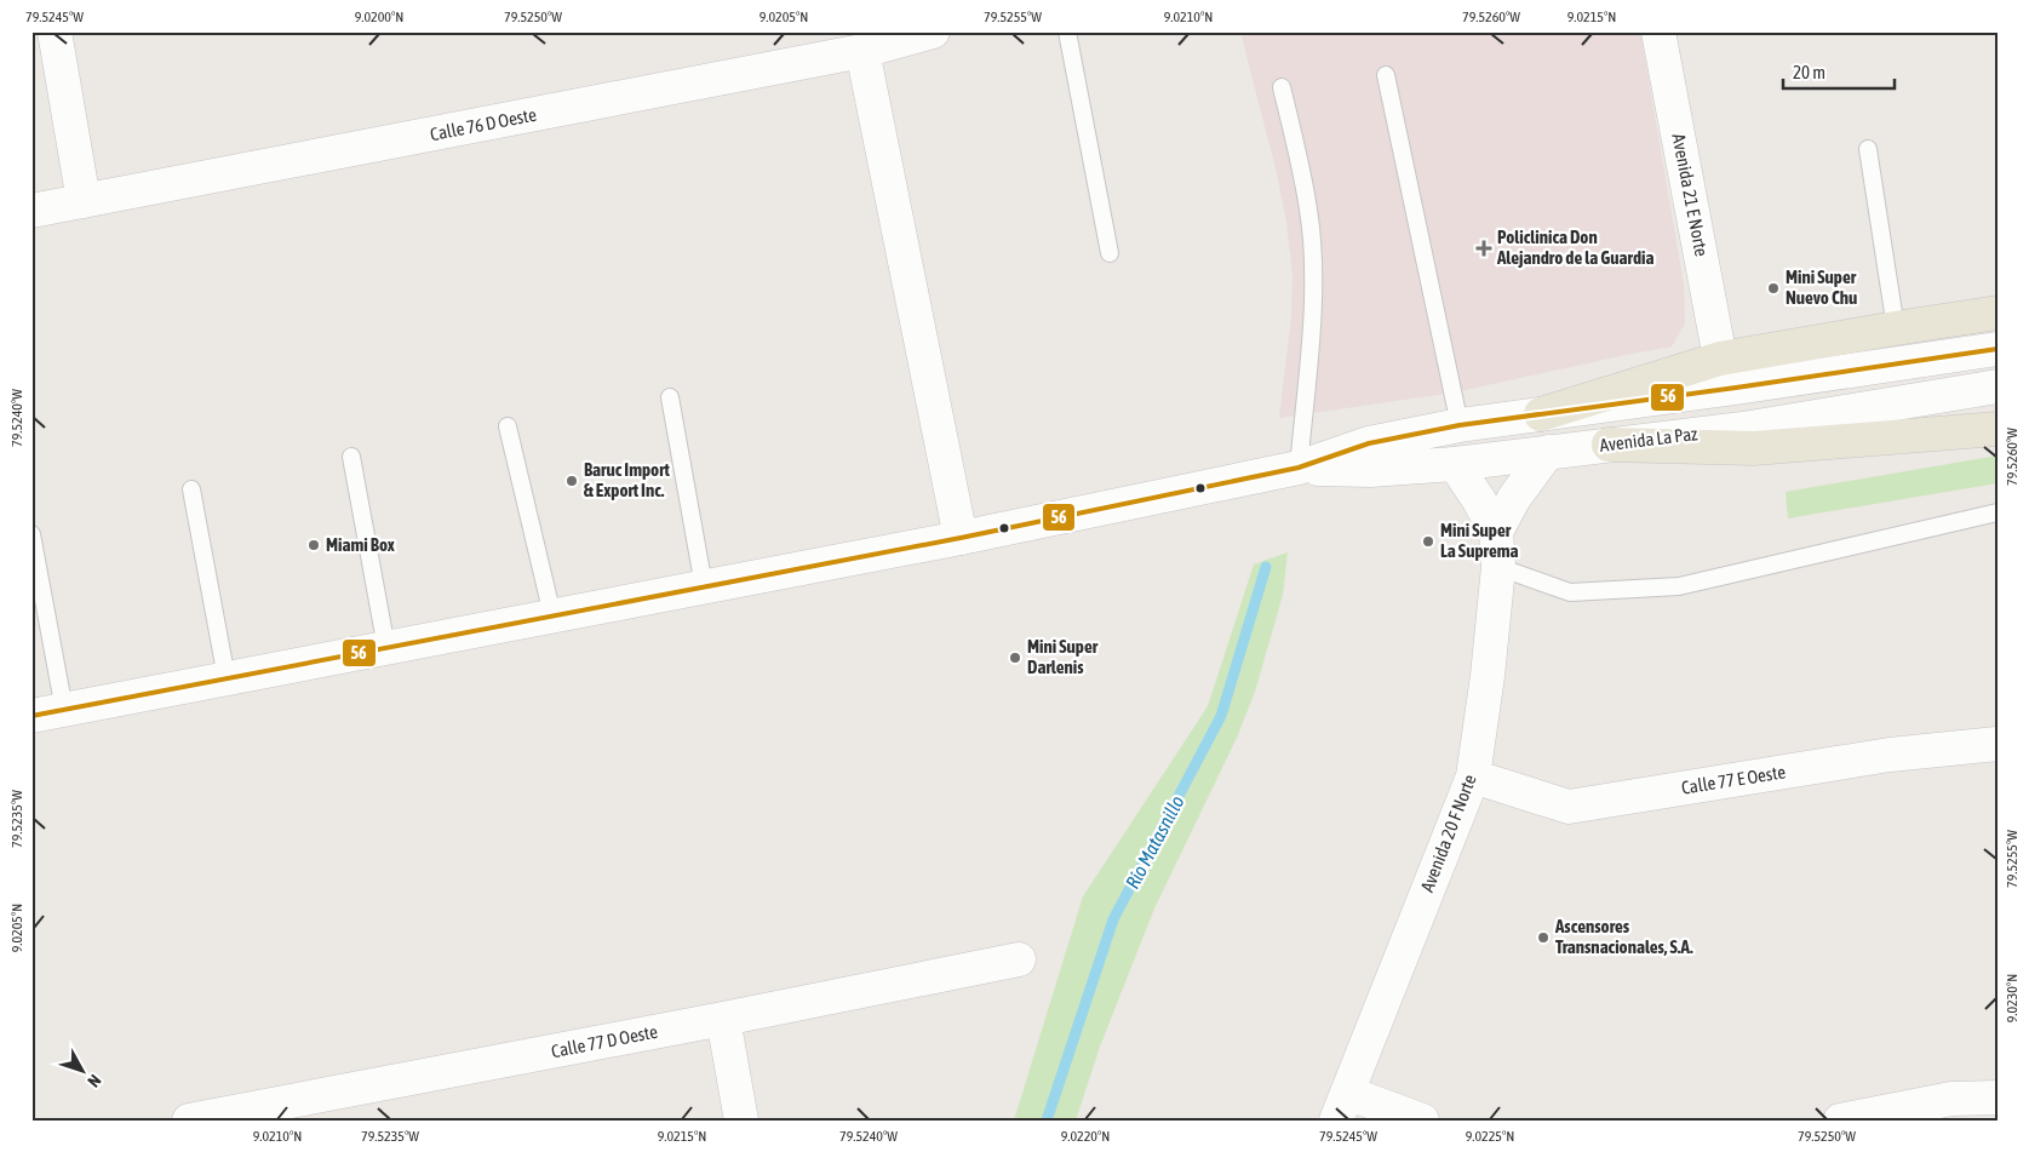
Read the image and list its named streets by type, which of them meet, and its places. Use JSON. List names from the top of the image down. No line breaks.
{"streets":{"street":["Calle 76 D Oeste","Avenida 21 E Norte","Avenida La Paz","Calle 77 E Oeste","Avenida 20 F Norte","Calle 77 D Oeste"]},"crossings":[["Avenida La Paz","Avenida 20 F Norte"],["Calle 77 E Oeste","Avenida 20 F Norte"]],"water":["Río Matasnillo"],"places":{"health":["Policlinica Don Alejandro de la Guardia"],"other":["Mini Super Nuevo Chu","Baruc Import & Export Inc.","Mini Super La Suprema","Miami Box","Mini Super Darlenis","Ascensores Transnacionales, S.A."]},"lines":["transit line 56"],"scale_bar":"20 m","north":"bottom right","coordinates":["79.5245°W","9.0200°N","79.5250°W","9.0205°N","79.5255°W","9.0210°N","79.5260°W","9.0215°N","79.5240°W","79.5235°W","9.0230°N","9.0220°N","9.0225°N"]}
